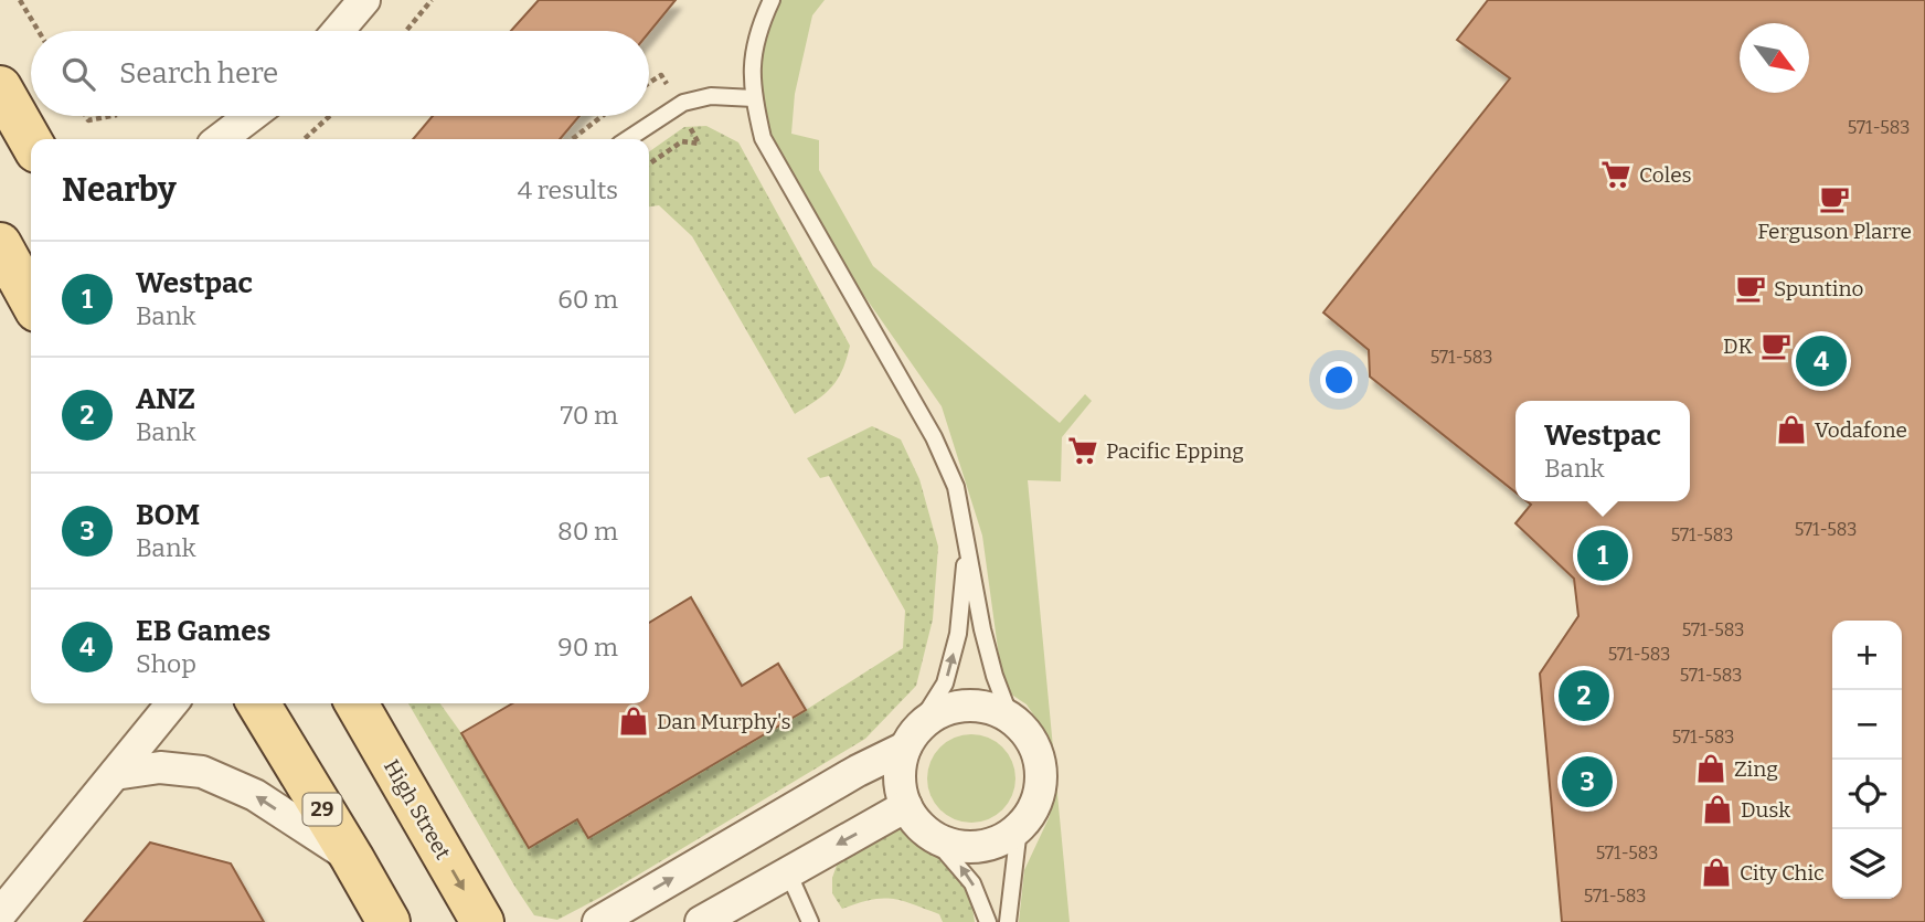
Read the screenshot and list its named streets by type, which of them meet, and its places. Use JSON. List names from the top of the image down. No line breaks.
{"streets":{"main road":["29","High Street"]},"places":{"supermarket":["Coles","Pacific Epping"],"cafe":["Ferguson Plarre","Spuntino","DK"],"shop":["Vodafone","Dan Murphy's","Zing","Dusk","City Chic"]},"house_numbers":["571-583","571-583","571-583","571-583","571-583","571-583","571-583","571-583","571-583","571-583"],"north":"bottom right","page":{"search":"Search here","heading":["Nearby","4 results"],"list":[{"mark":"1","name":"Westpac","note":"Bank","value":"60 m"},{"mark":"2","name":"ANZ","note":"Bank","value":"70 m"},{"mark":"3","name":"BOM","note":"Bank","value":"80 m"},{"mark":"4","name":"EB Games","note":"Shop","value":"90 m"}],"pins":["4","1","2","3"],"popup":["Westpac","Bank"],"map_buttons":["+","−"]}}
